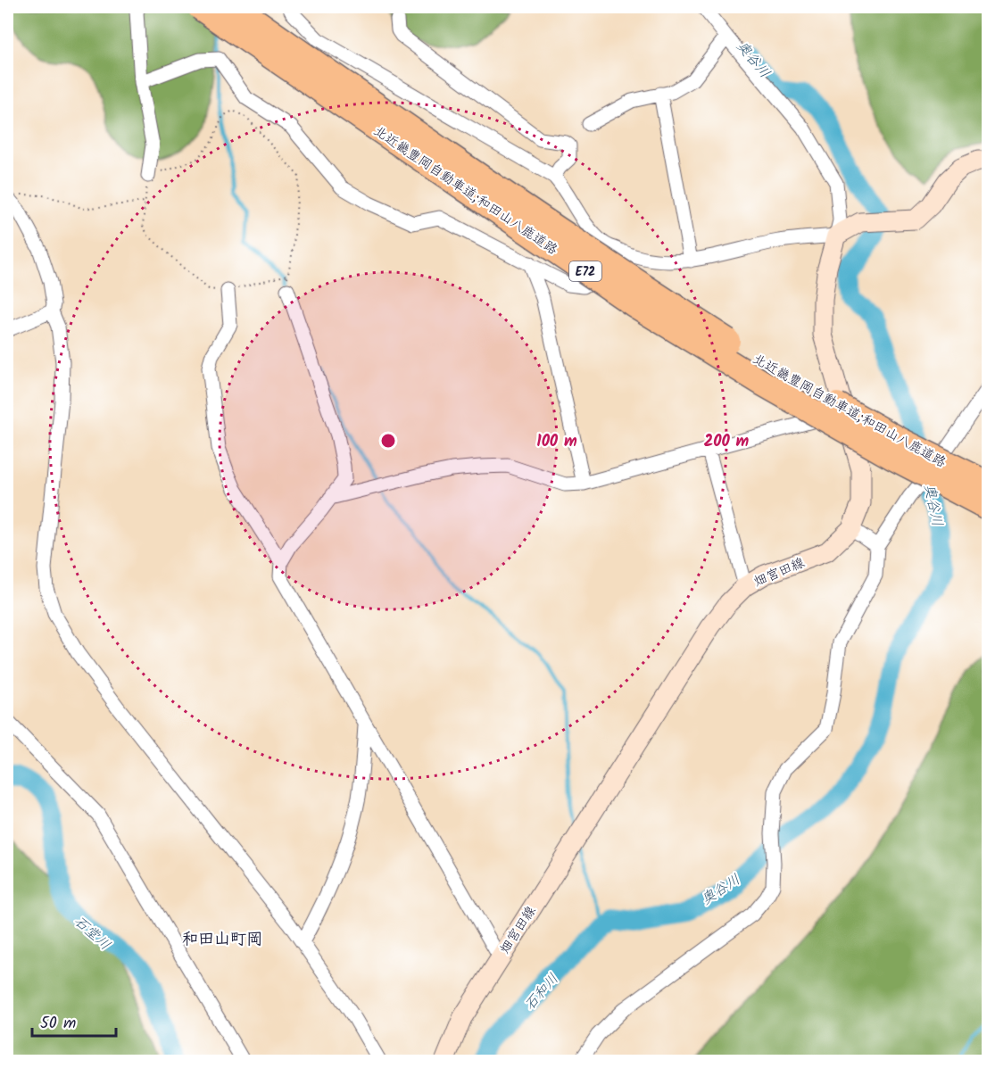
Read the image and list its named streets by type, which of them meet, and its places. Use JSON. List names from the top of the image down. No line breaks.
{"streets":{"highway":["北近畿豊岡自動車道;和田山八鹿道路","E72"],"main road":["畑宮田線"]},"districts":["和田山町岡"],"water":["奥谷川","石堂川","石和川"],"scale_bar":"50 m","rings":["100 m","200 m"]}
